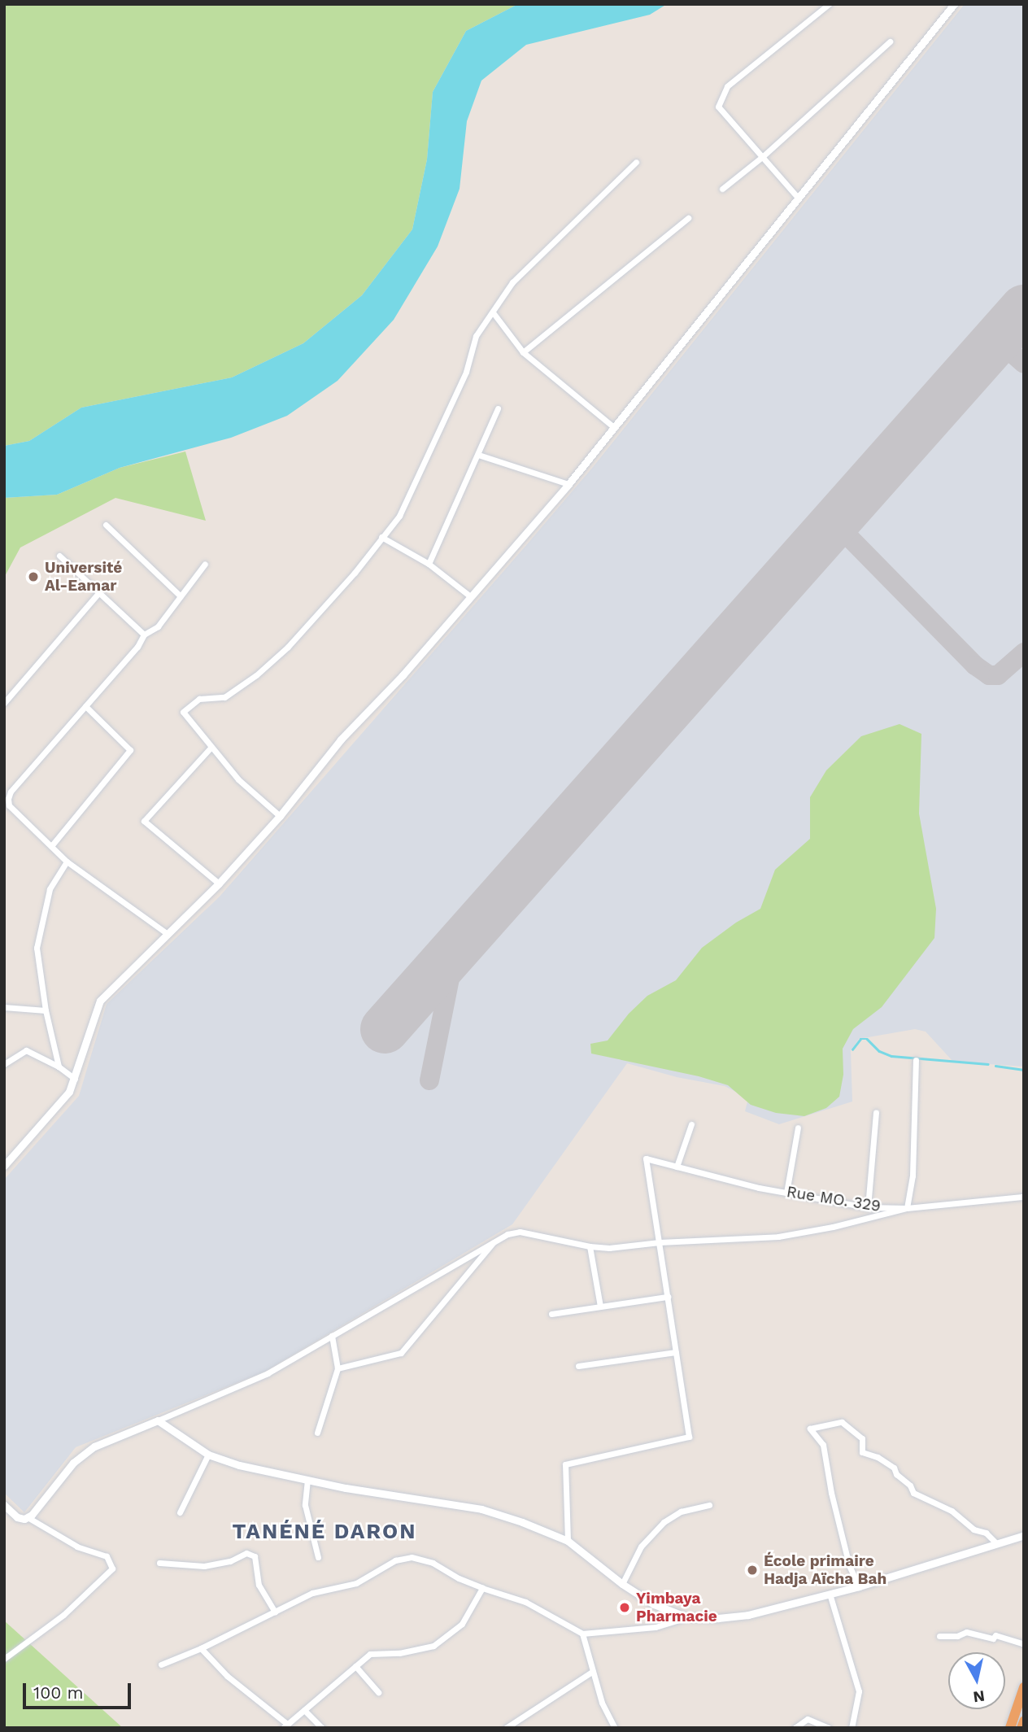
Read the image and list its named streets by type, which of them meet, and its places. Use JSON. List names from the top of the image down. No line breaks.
{"streets":{"street":["Rue MO. 329"]},"districts":["TANÉNÉ DARON"],"places":["Université Al-Eamar","École primaire Hadja Aïcha Bah","Yimbaya Pharmacie"],"scale_bar":"100 m","north":"bottom"}
